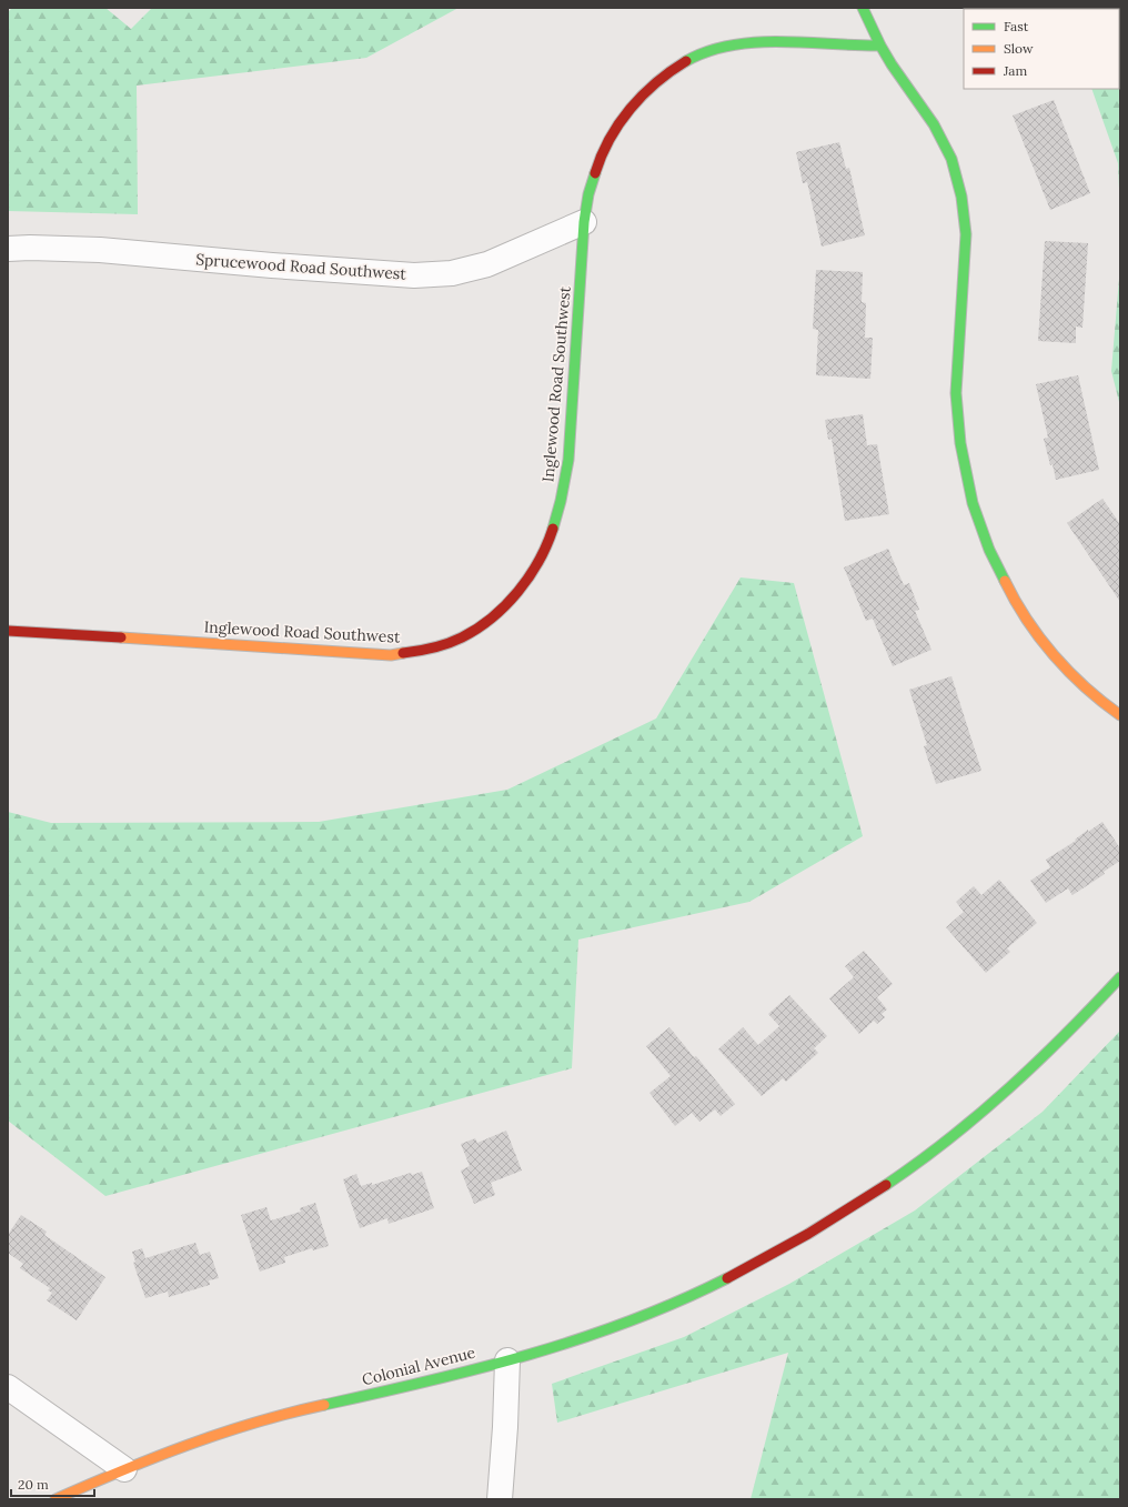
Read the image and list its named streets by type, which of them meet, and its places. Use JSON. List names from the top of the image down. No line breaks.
{"streets":{"street":["Sprucewood Road Southwest","Inglewood Road Southwest","Colonial Avenue"]},"crossings":[["Sprucewood Road Southwest","Inglewood Road Southwest"]],"legend":["Fast","Slow","Jam"],"scale_bar":"20 m"}
